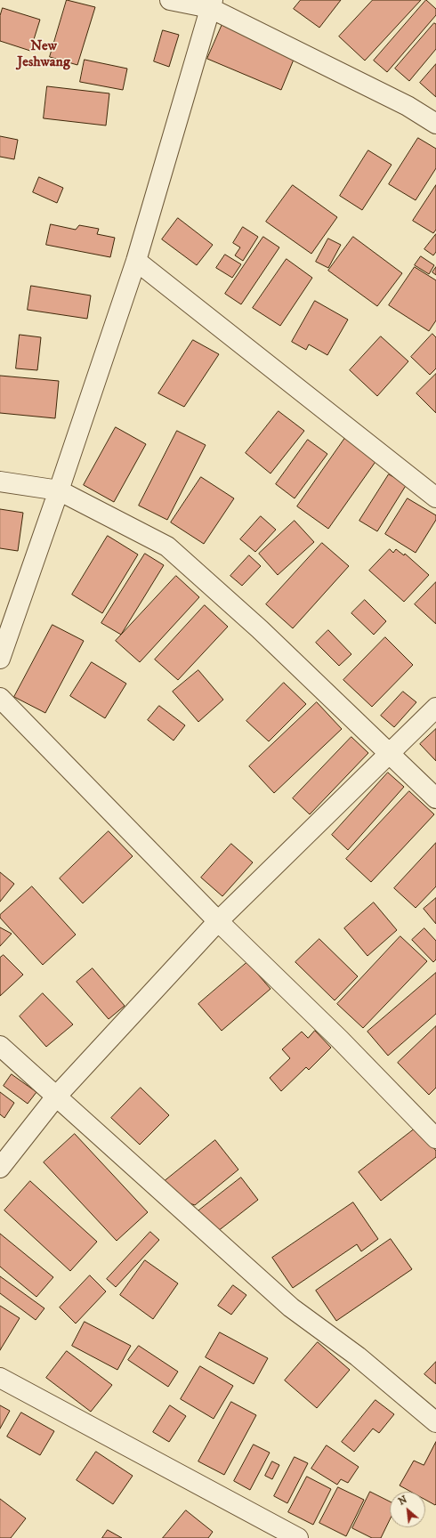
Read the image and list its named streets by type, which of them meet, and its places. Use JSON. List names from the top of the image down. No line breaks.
{"districts":["New Jeshwang"],"north":"top left"}
